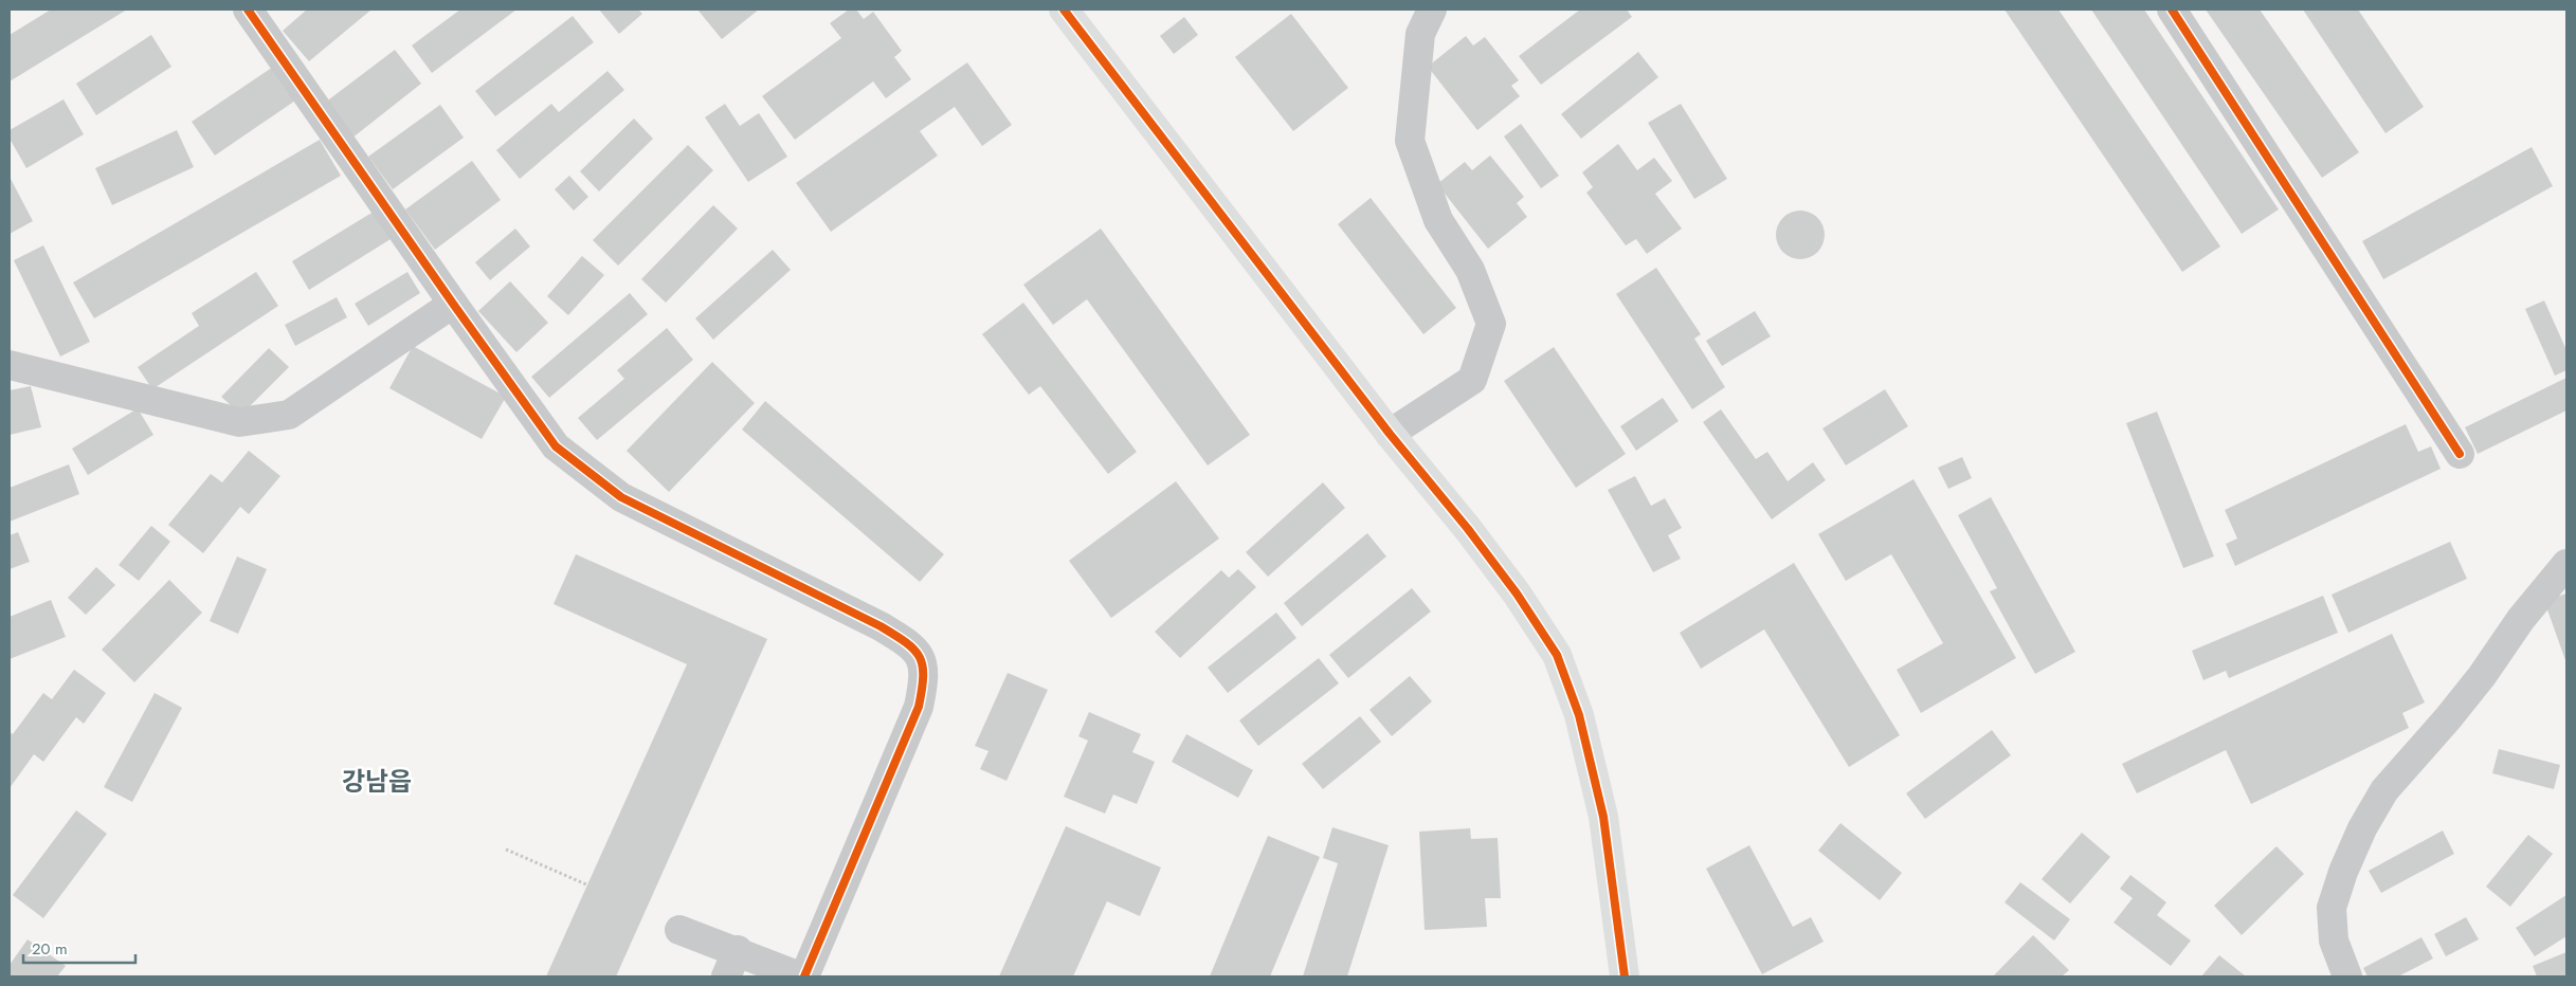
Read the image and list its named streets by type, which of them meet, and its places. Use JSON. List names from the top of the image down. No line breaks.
{"districts":["강남읍"],"scale_bar":"20 m"}
